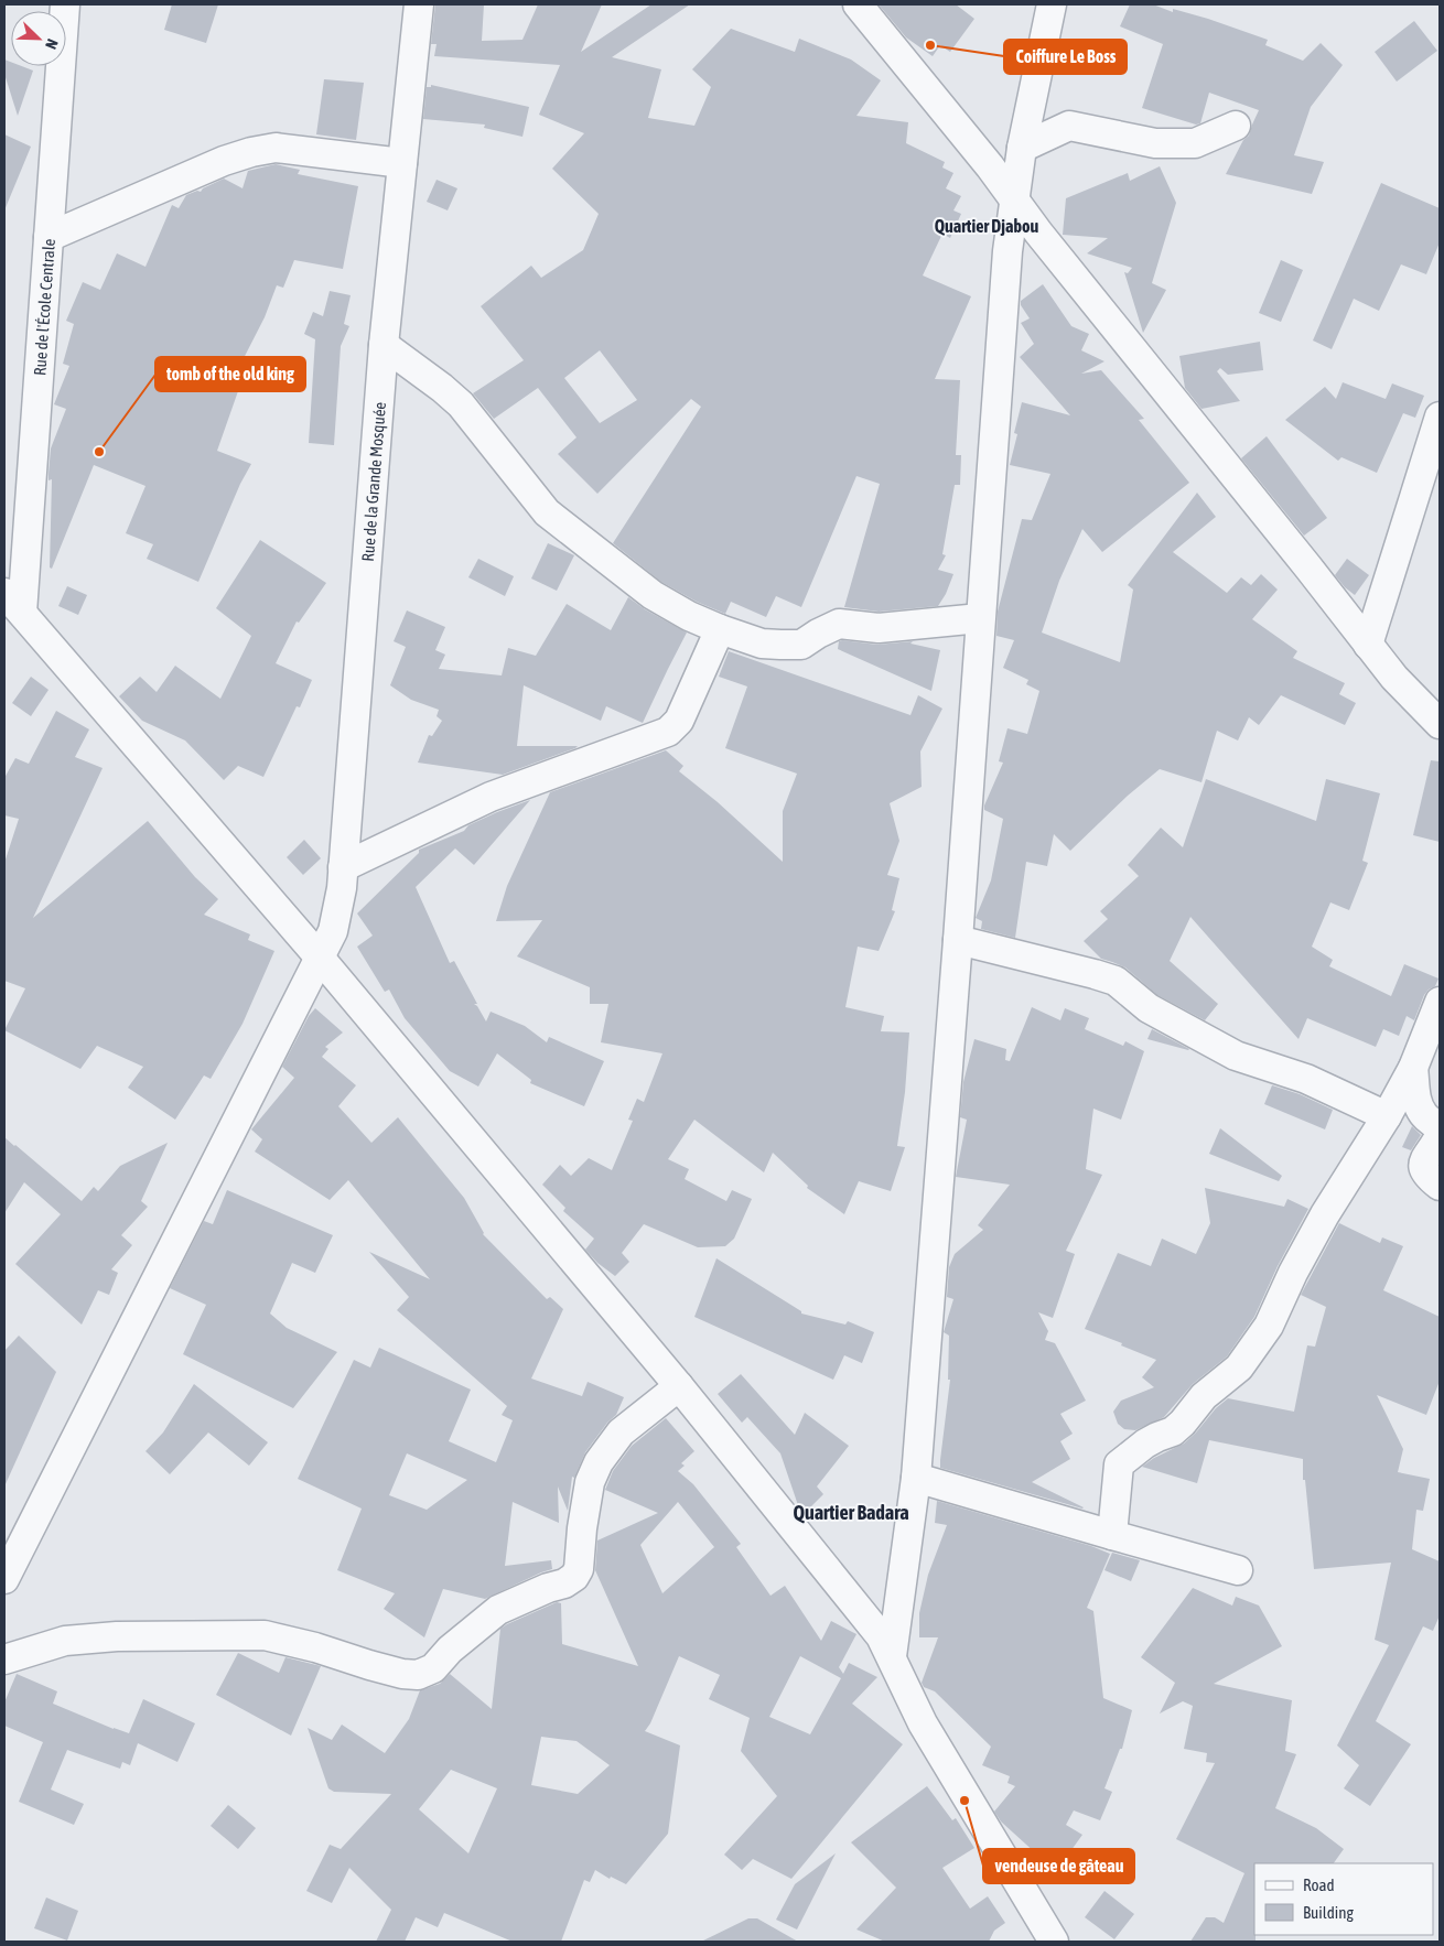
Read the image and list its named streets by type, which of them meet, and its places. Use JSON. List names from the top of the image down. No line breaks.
{"streets":{"street":["Rue de l'École Centrale","Rue de la Grande Mosquée"]},"districts":["Quartier Djabou","Quartier Badara"],"places":["Coiffure Le Boss","tomb of the old king","vendeuse de gâteau"],"legend":["Road","Building"],"north":"bottom right"}
